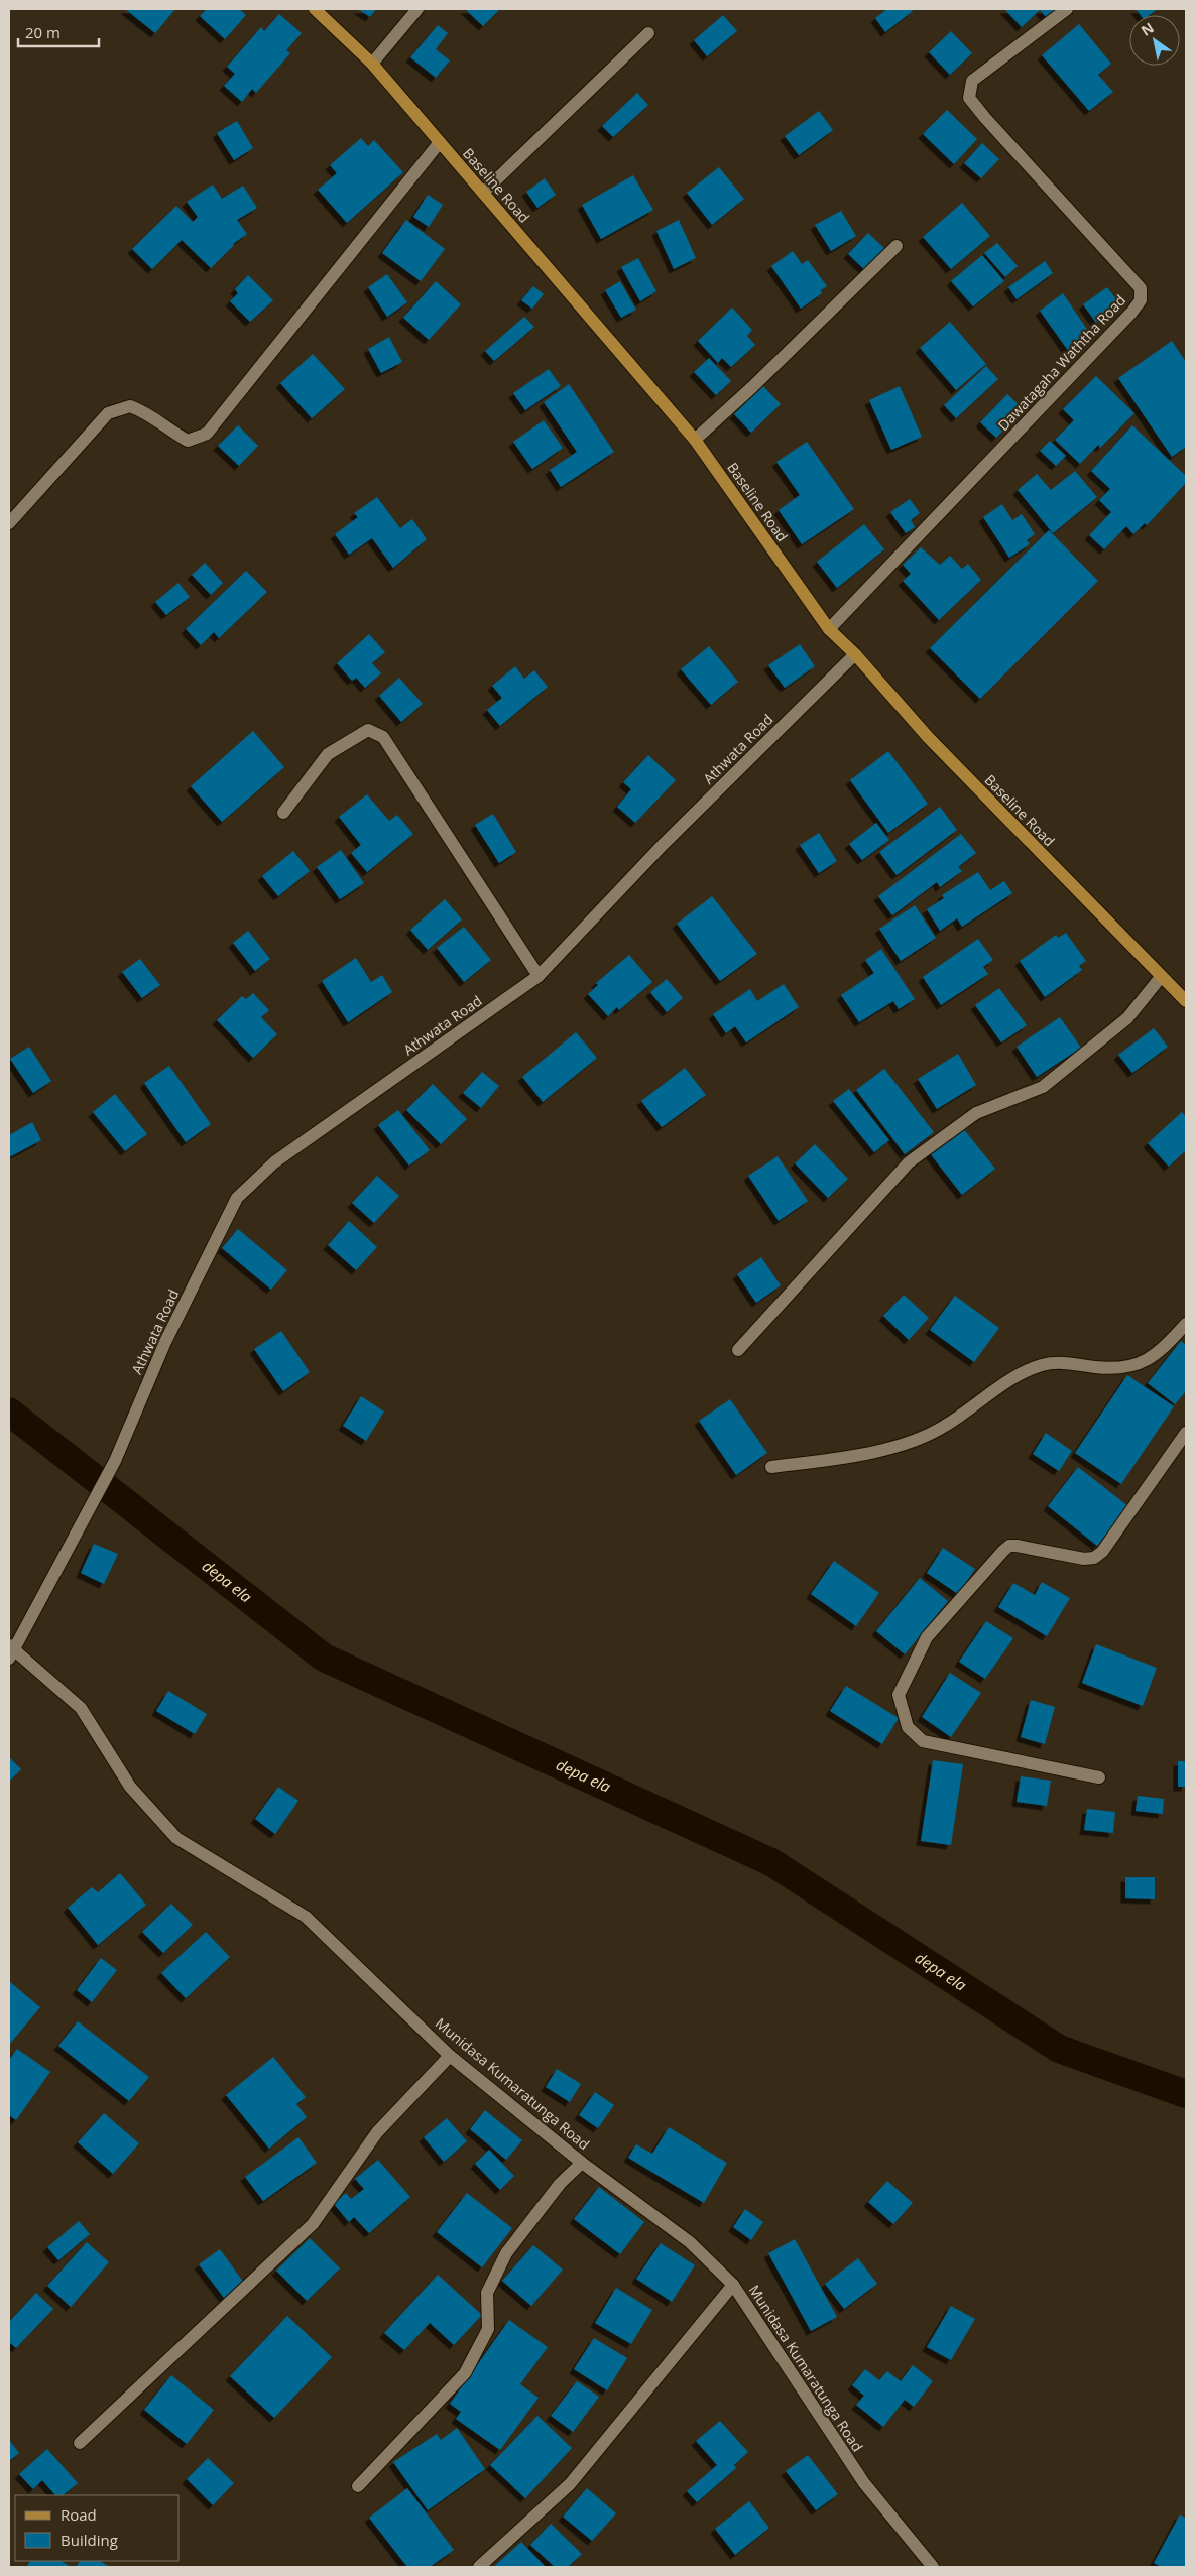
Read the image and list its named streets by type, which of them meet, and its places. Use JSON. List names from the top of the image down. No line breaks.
{"streets":{"main road":["Baseline Road"],"street":["Dawatagaha Waththa Road","Athwata Road","Munidasa Kumaratunga Road"]},"crossings":[["Baseline Road","Dawatagaha Waththa Road"],["Baseline Road","Athwata Road"],["Athwata Road","Munidasa Kumaratunga Road"]],"water":["depa ela"],"legend":["Road","Building"],"scale_bar":"20 m","north":"top left"}
